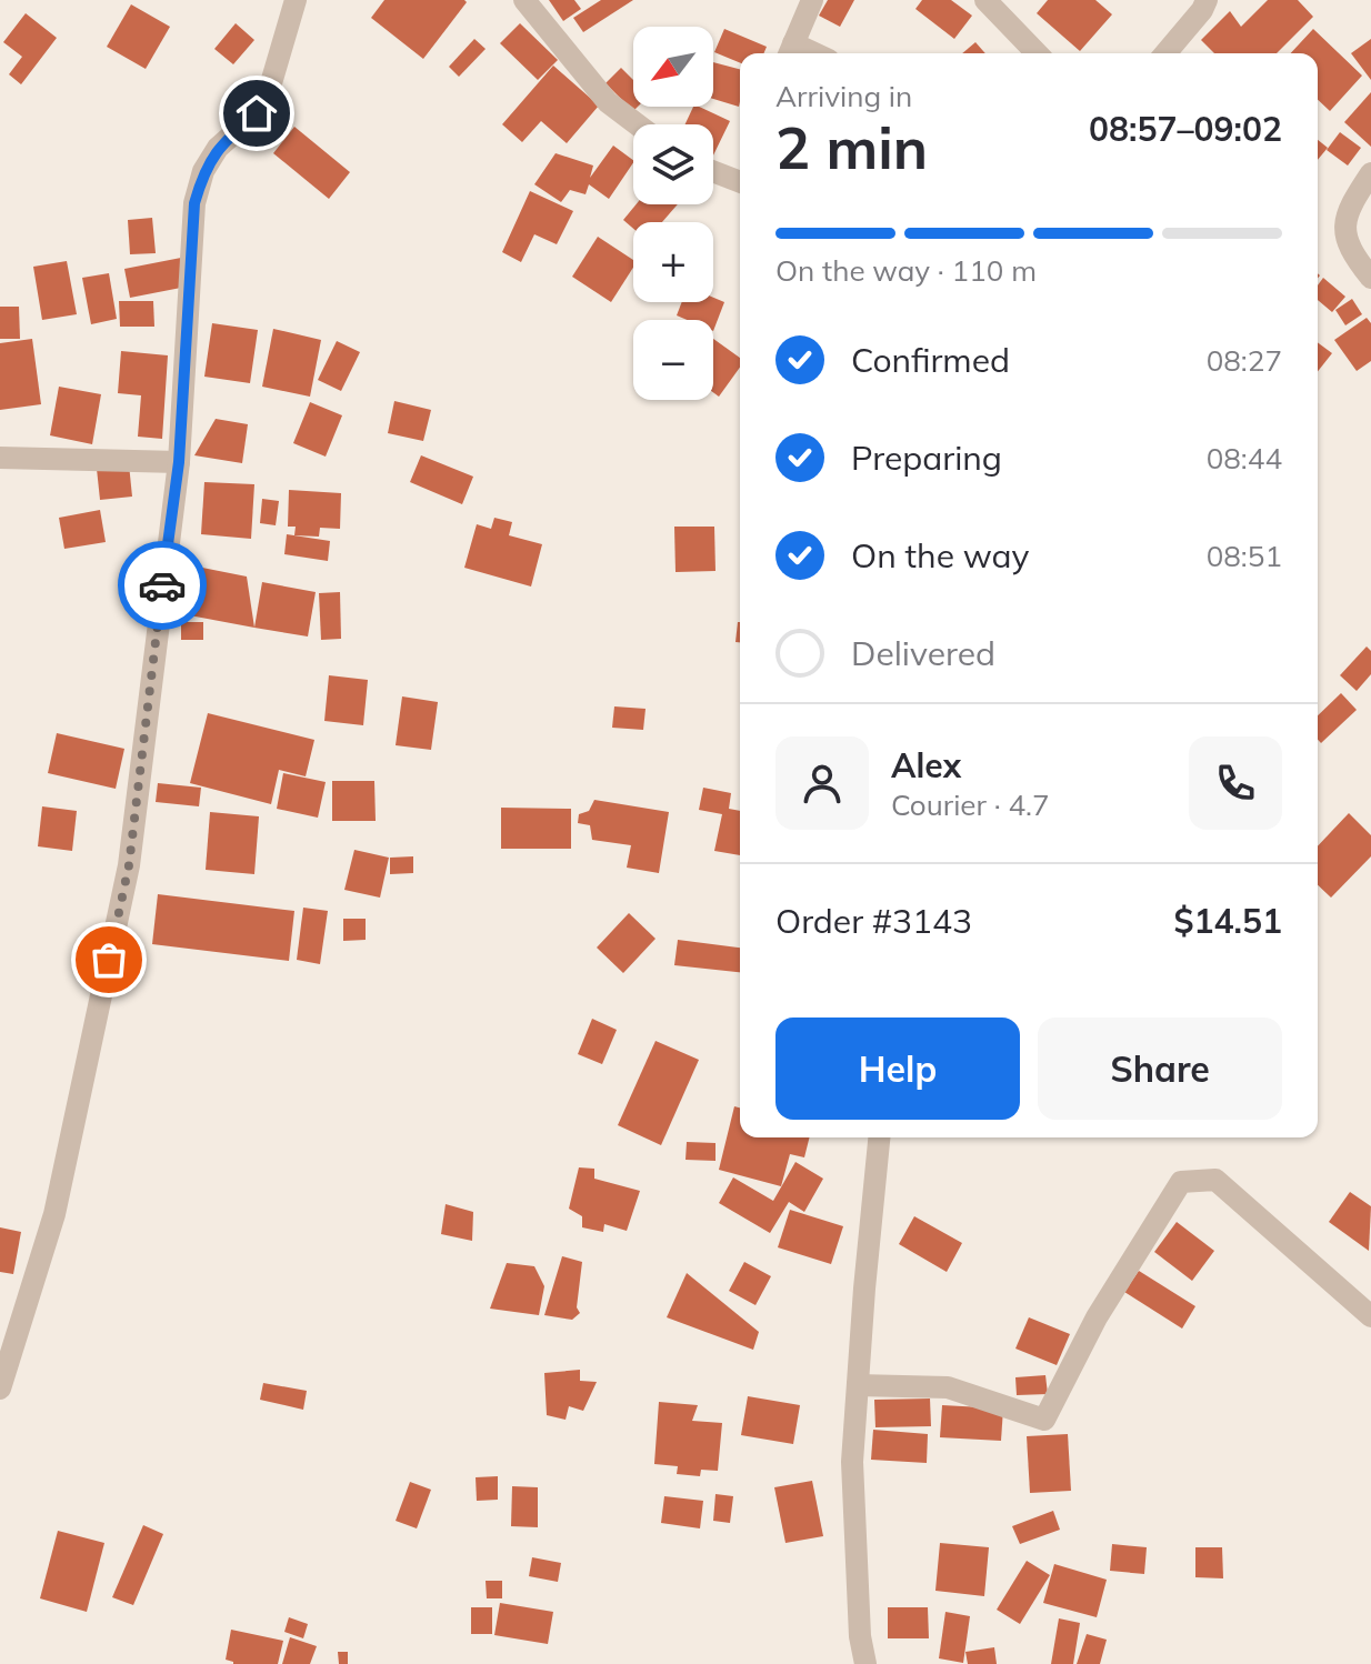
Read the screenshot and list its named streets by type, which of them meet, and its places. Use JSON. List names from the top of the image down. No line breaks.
{"north":"bottom left","page":{"map_buttons":["+","−"],"heading":["2 min","Arriving in","08:57–09:02"],"panel":["Alex","Courier · 4.7","Order #3143","$14.51"],"bar":"On the way · 110 m","list":[["Confirmed","08:27"],["Preparing","08:44"],["On the way","08:51"],"Delivered"],"buttons":["Help","Share"]}}
